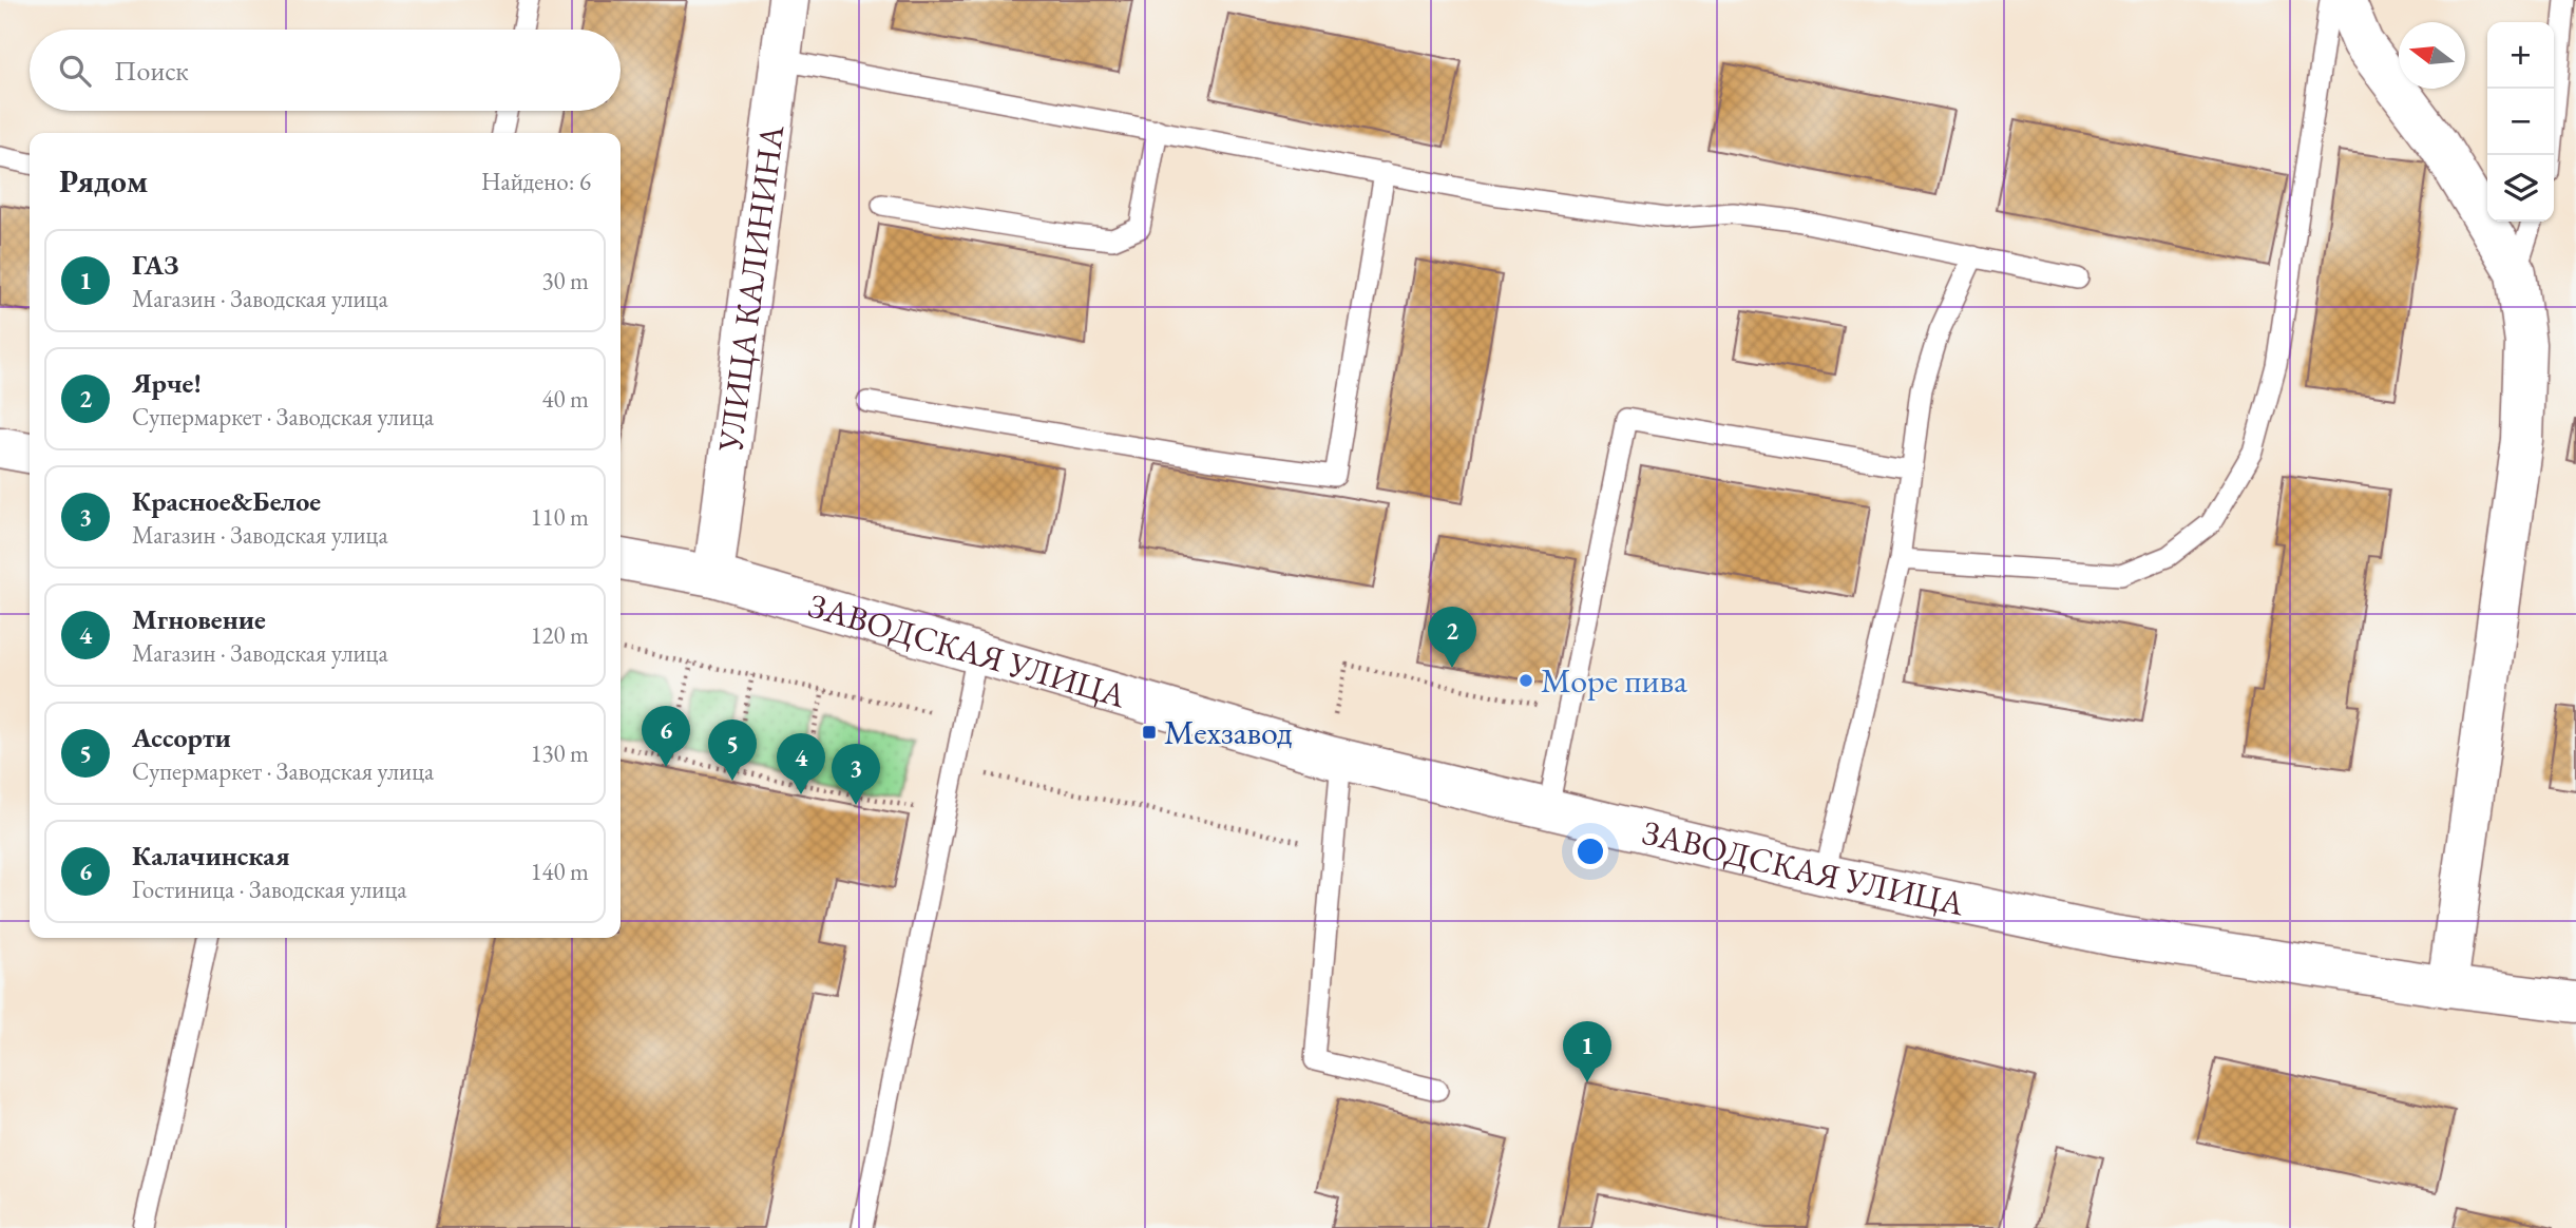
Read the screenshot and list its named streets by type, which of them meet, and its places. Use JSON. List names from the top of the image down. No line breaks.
{"streets":{"street":["УЛИЦА КАЛИНИНА","ЗАВОДСКАЯ УЛИЦА"]},"crossings":[["УЛИЦА КАЛИНИНА","ЗАВОДСКАЯ УЛИЦА"]],"places":{"other":["Море пива"],"transit":["Мехзавод"]},"north":"left","page":{"map_buttons":["+","−"],"search":"Поиск","heading":["Рядом","Найдено: 6"],"list":[{"mark":"1","name":"ГАЗ","note":"Магазин · Заводская улица","value":"30 m"},{"mark":"2","name":"Ярче!","note":"Супермаркет · Заводская улица","value":"40 m"},{"mark":"3","name":"Красное&Белое","note":"Магазин · Заводская улица","value":"110 m"},{"mark":"4","name":"Мгновение","note":"Магазин · Заводская улица","value":"120 m"},{"mark":"5","name":"Ассорти","note":"Супермаркет · Заводская улица","value":"130 m"},{"mark":"6","name":"Калачинская","note":"Гостиница · Заводская улица","value":"140 m"}],"pins":["2","6","5","4","3","1"]}}
